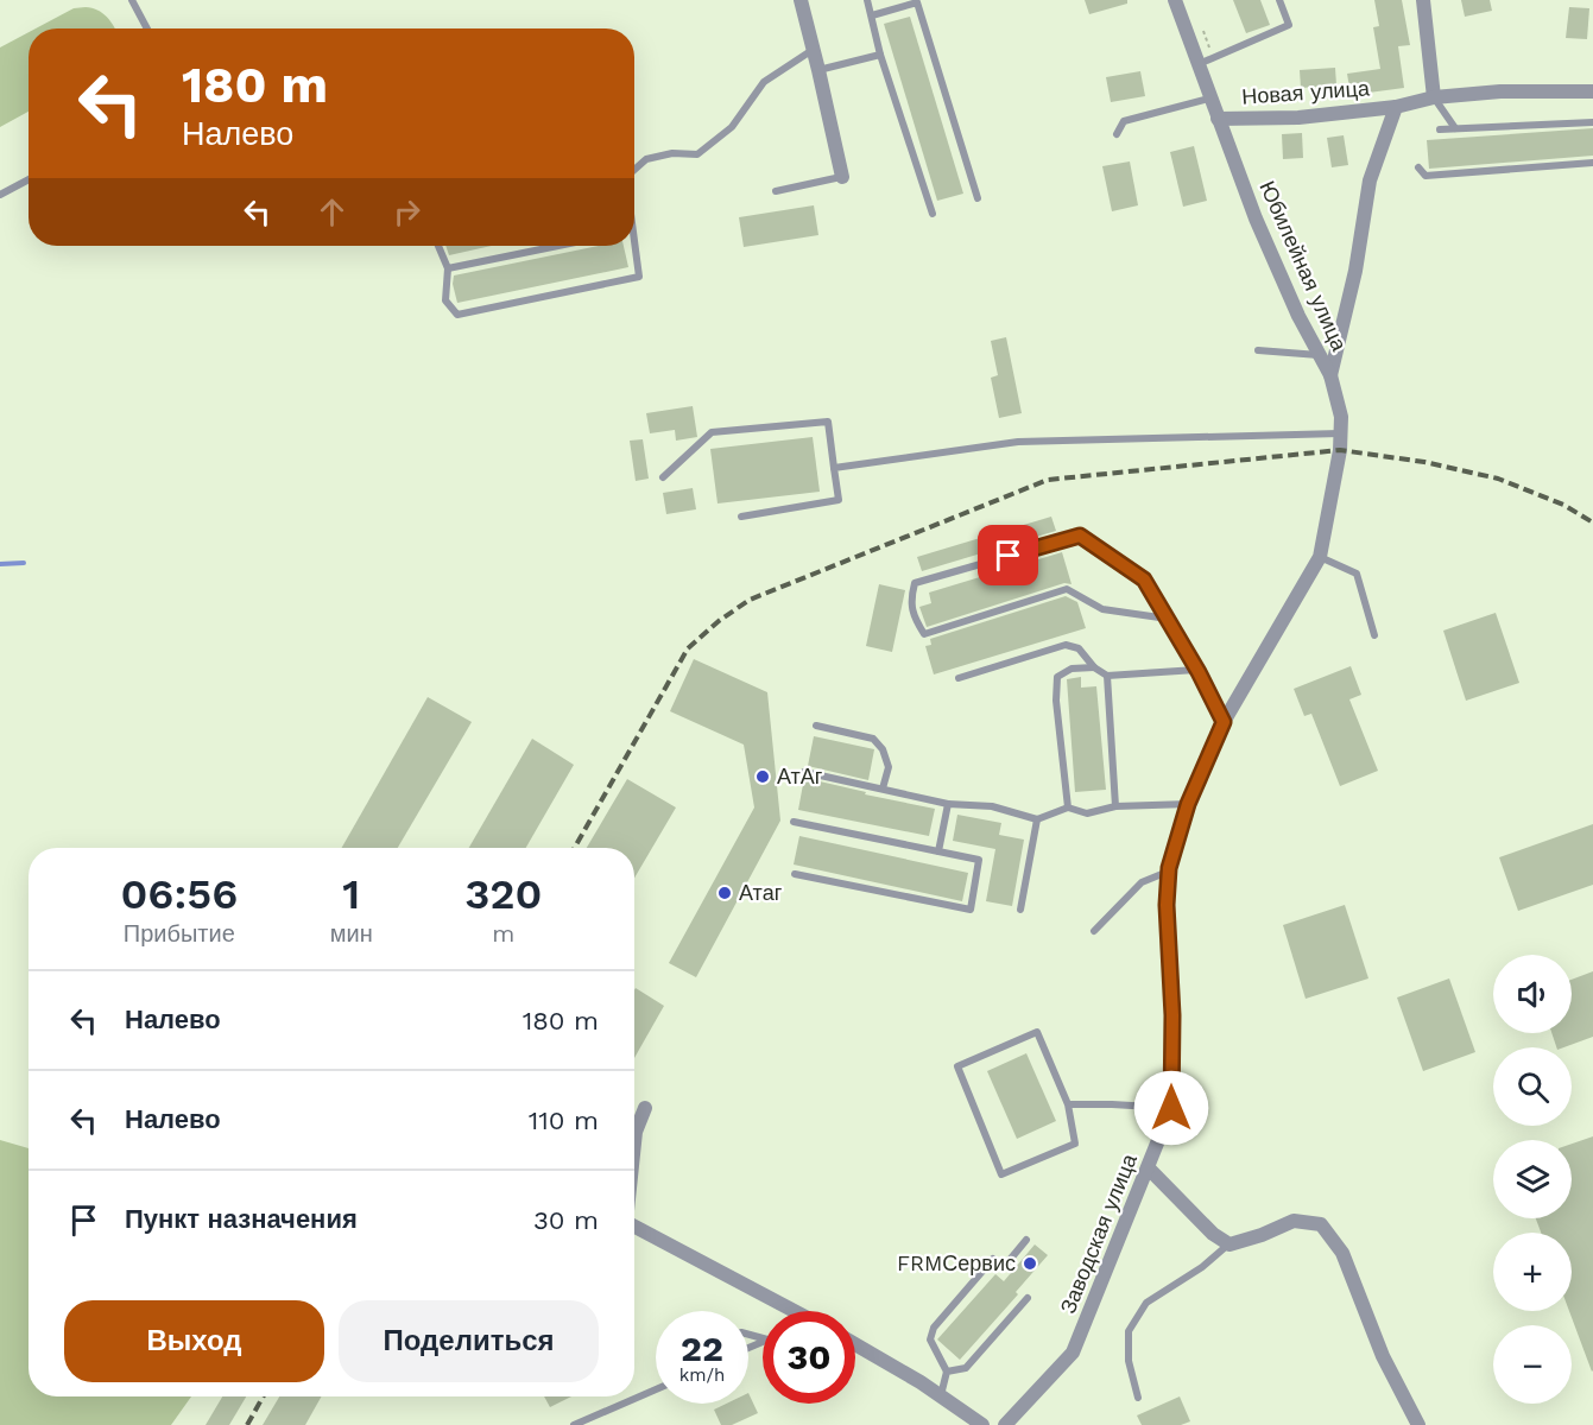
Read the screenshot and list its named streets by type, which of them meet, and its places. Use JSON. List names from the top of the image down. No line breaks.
{"streets":{"street":["Новая улица","Юбилейная улица","Заводская улица"]},"crossings":[["Новая улица","Юбилейная улица"],["Юбилейная улица","Заводская улица"]],"places":["АтАг","Атаг","FRMСервис"],"page":{"turn":["180 m","Налево"],"eta":["06:56","Прибытие","1","мин","320","m"],"map_buttons":["+","−"],"list":[{"name":"Налево","value":"180 m"},{"name":"Налево","value":"110 m"},{"name":"Пункт назначения","value":"30 m"}],"buttons":["Выход","Поделиться"],"speed":"22 km/h","limit":"30"}}
